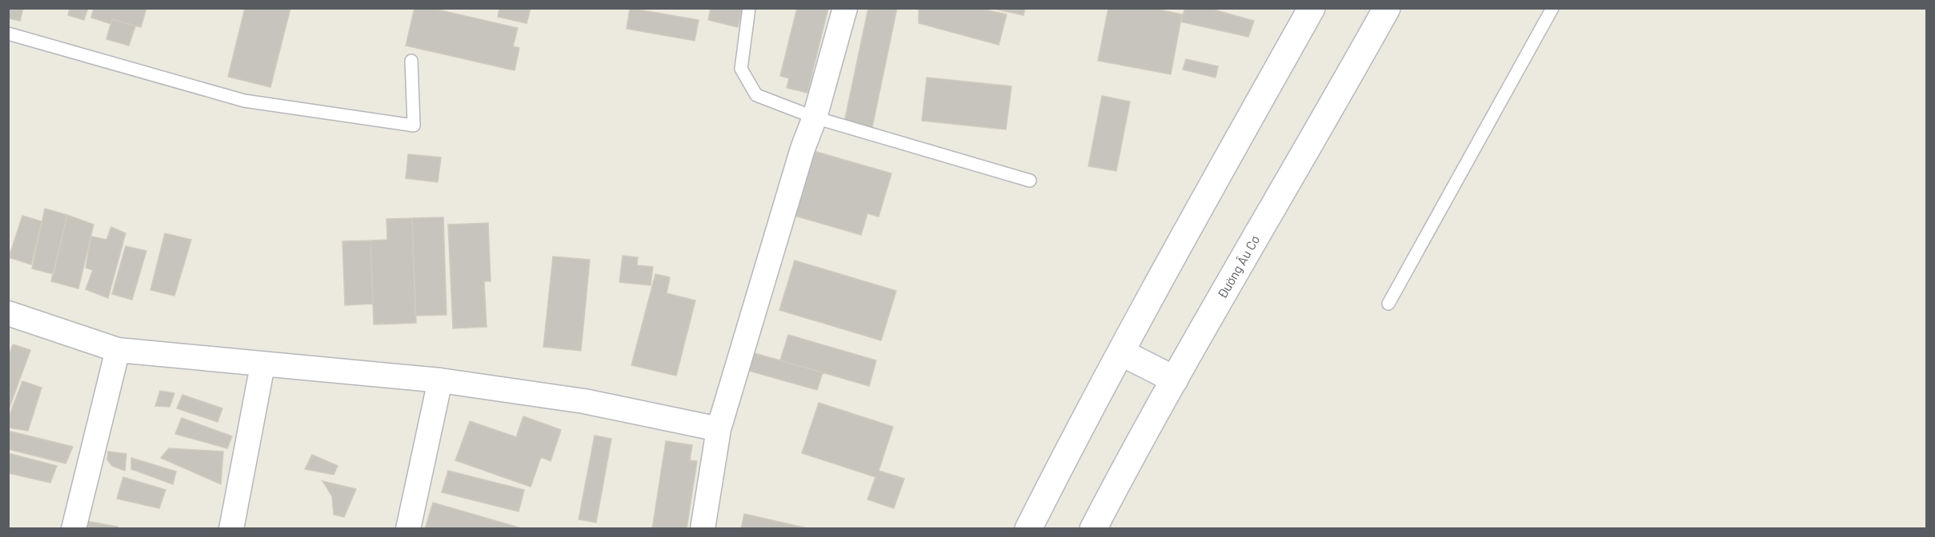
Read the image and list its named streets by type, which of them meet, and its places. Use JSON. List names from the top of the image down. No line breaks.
{"streets":{"street":["Đường Âu Cơ"]}}
